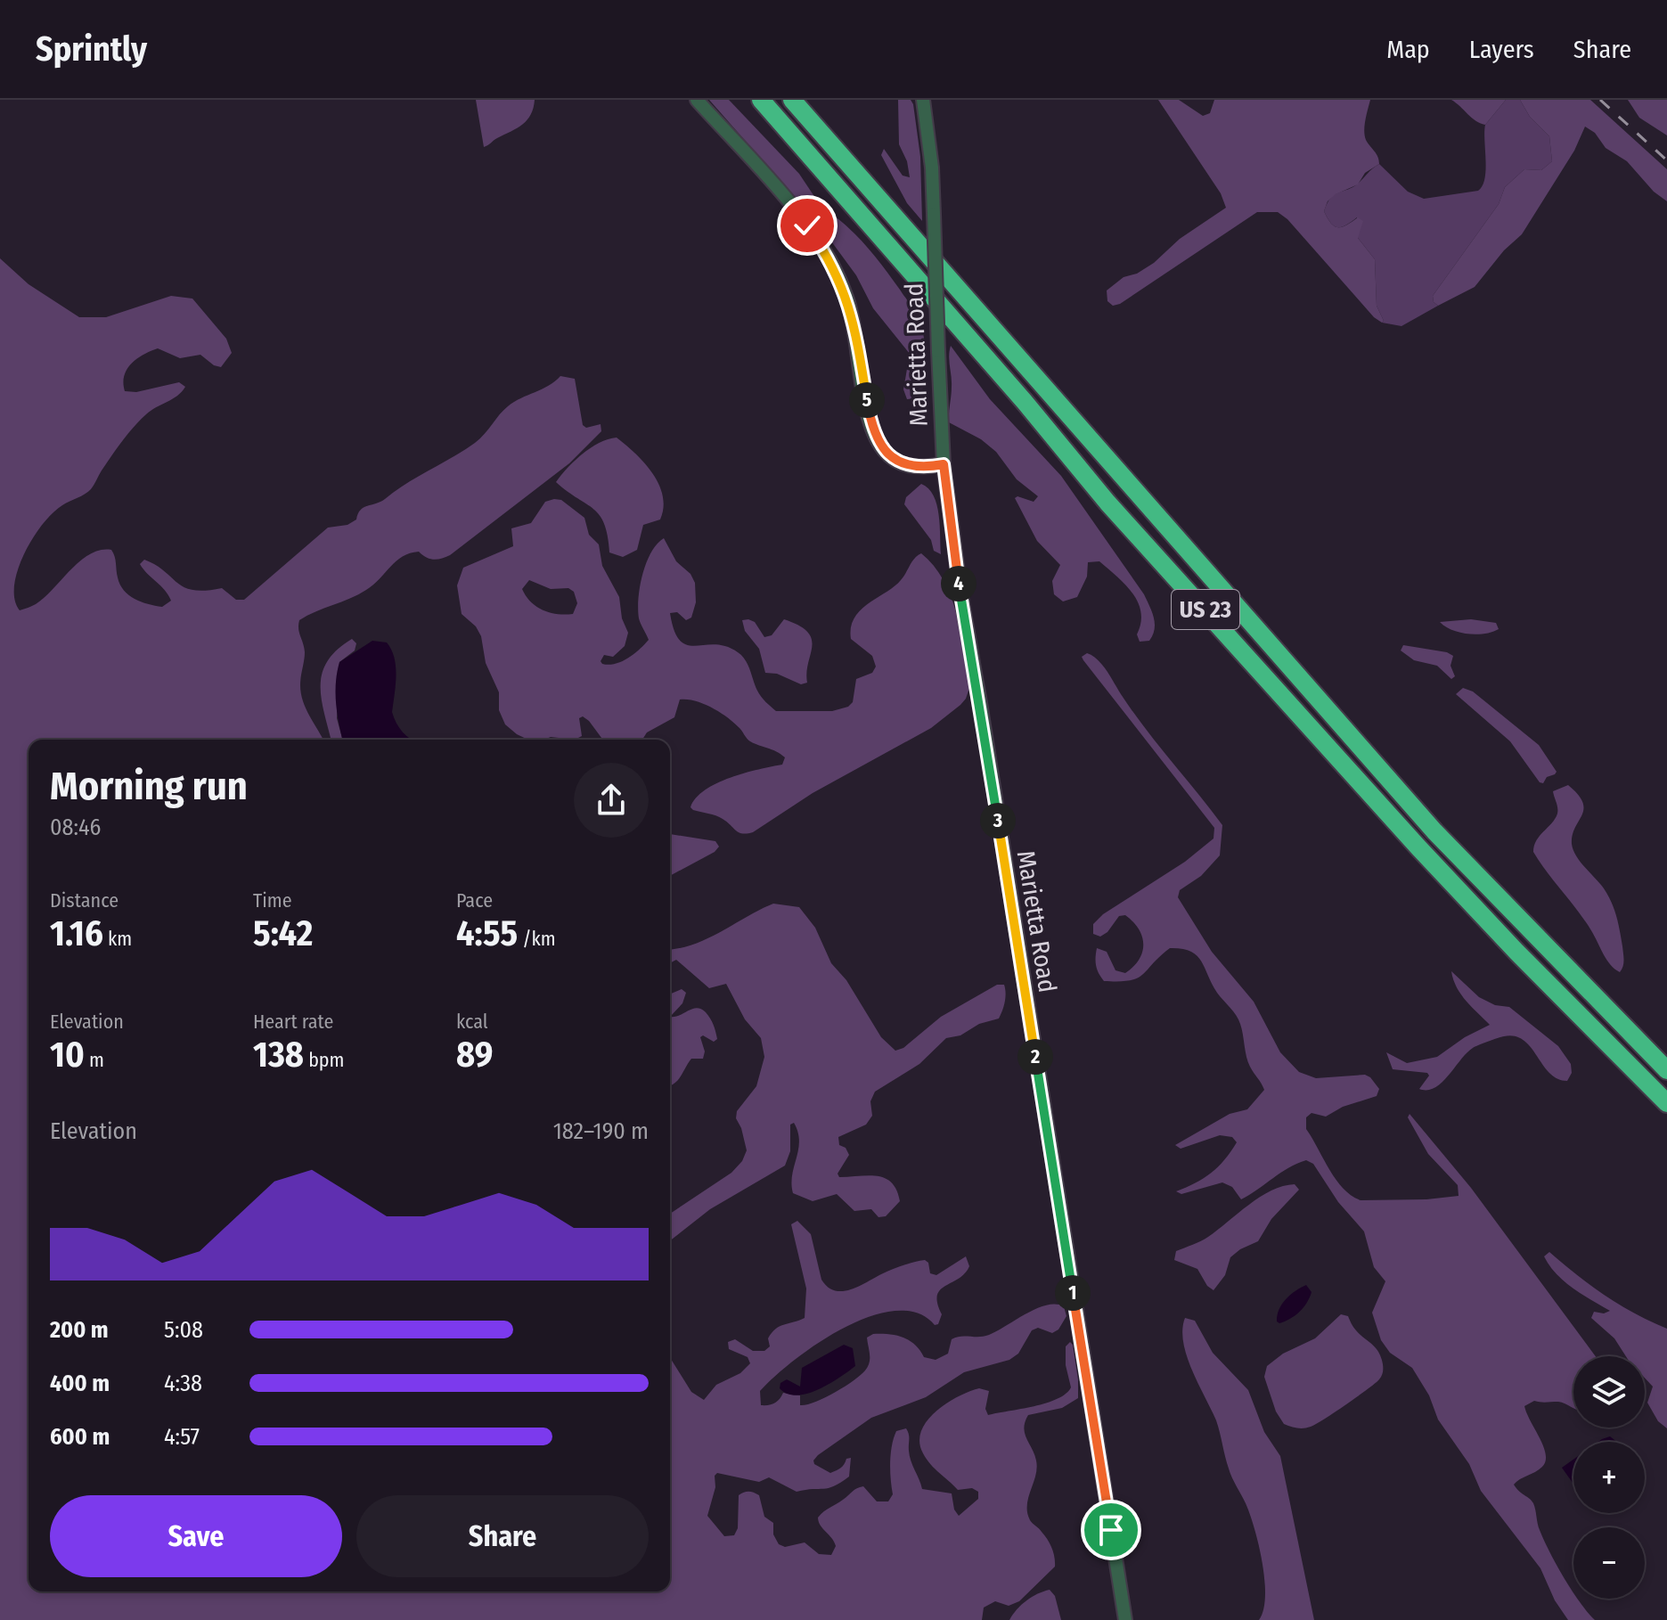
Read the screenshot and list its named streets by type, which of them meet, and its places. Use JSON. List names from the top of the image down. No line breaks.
{"streets":{"highway":["US 23"],"street":["Marietta Road"]},"page":{"header":"Sprintly","nav":["Map","Layers","Share"],"pins":["5","4","3","2","1"],"heading":["Morning run","08:46"],"stats":[["Distance","1.16 km"],["Time","5:42"],["Pace","4:55 /km"],["Elevation","10 m"],["Heart rate","138 bpm"],["kcal","89"]],"chart":["Elevation","182–190 m"],"list":[{"name":"200 m","note":"5:08"},{"name":"400 m","note":"4:38"},{"name":"600 m","note":"4:57"}],"map_buttons":["+","−"],"buttons":["Save","Share"]}}
